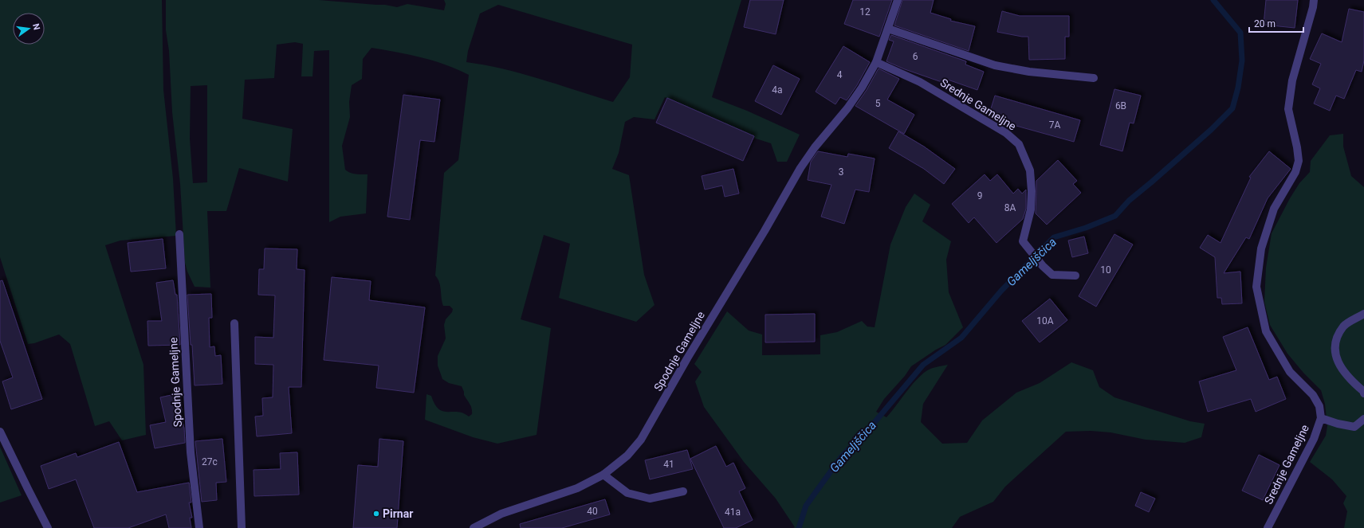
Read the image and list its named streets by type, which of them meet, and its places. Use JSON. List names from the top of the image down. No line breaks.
{"streets":{"street":["Srednje Gameljne","Spodnje Gameljne"]},"crossings":[["Srednje Gameljne","Spodnje Gameljne"]],"water":["Gameljščica"],"places":["Pirnar"],"house_numbers":["12","6","4","4a","5","6B","7A","3","9","8A","10","10A","27c","41","40","41a"],"scale_bar":"20 m","north":"right"}
